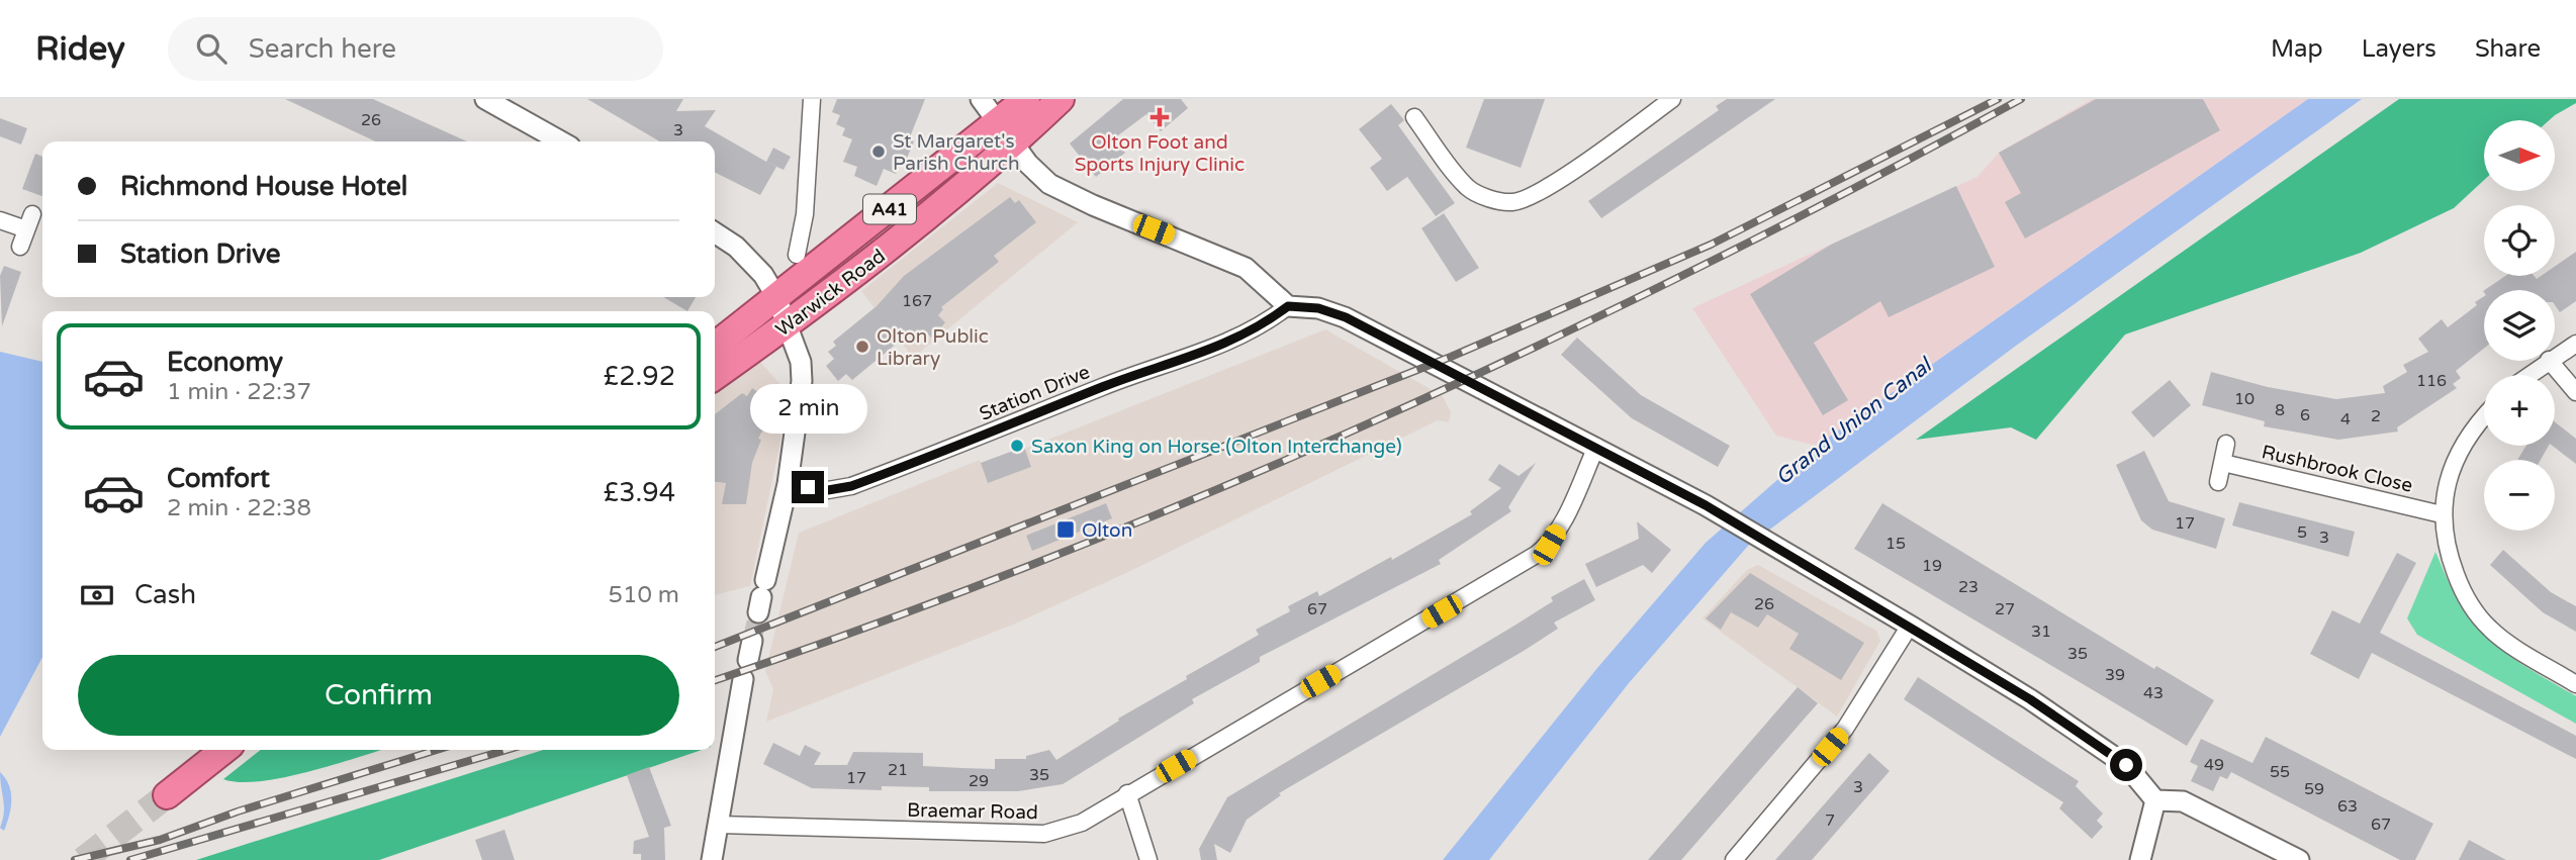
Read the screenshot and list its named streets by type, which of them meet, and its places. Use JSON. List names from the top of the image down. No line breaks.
{"streets":{"highway":["A41","Warwick Road"],"street":["Station Drive","Rushbrook Close","Braemar Road"]},"water":["Grand Union Canal"],"places":{"health":["Olton Foot and Sports Injury Clinic"],"other":["St Margaret's Parish Church","Olton Public Library","Saxon King on Horse (Olton Interchange)"],"transit":["Olton"]},"house_numbers":["26","3","167","116","10","8","6","2","4","17","5","3","15","19","23","26","67","27","31","35","39","43","49","21","55","35","17","29","3","59","63","7","67"],"north":"right","page":{"header":"Ridey","search":"Search here","nav":["Map","Layers","Share"],"map_buttons":["+","−"],"banner":["Richmond House Hotel","Station Drive"],"list":[{"name":"Economy","note":"1 min · 22:37","value":"£2.92"},{"name":"Comfort","note":"2 min · 22:38","value":"£3.94"}],"bubble":"2 min","pay":["Cash","510 m"],"buttons":"Confirm"}}
